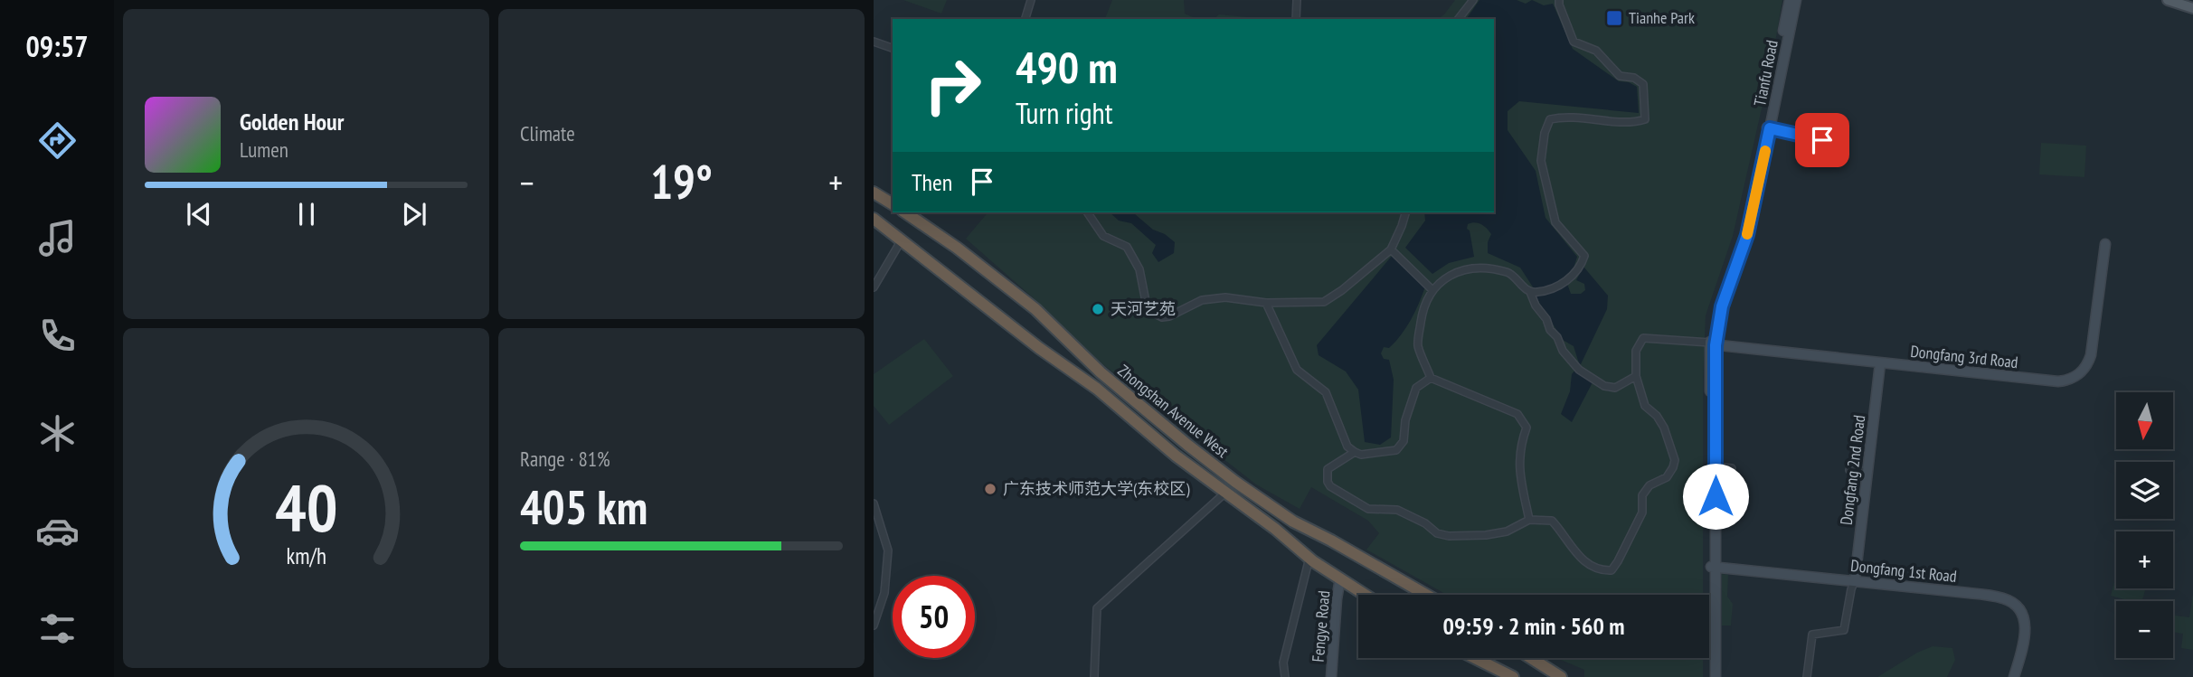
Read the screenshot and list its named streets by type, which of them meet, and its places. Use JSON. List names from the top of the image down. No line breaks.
{"streets":{"highway":["Zhongshan Avenue West"],"street":["Tianfu Road","Dongfang 3rd Road","Dongfang 2nd Road","Dongfang 1st Road","Fengye Road"]},"crossings":[["Tianfu Road","Dongfang 3rd Road"],["Tianfu Road","Dongfang 1st Road"],["Dongfang 3rd Road","Dongfang 2nd Road"],["Zhongshan Avenue West","Fengye Road"],["Dongfang 2nd Road","Dongfang 1st Road"]],"places":{"transit":["Tianhe Park"],"other":["天河艺苑","广东技术师范大学(东校区)"]},"north":"bottom","page":{"tabs":"09:57","tile":["Climate",["Range · 81%","405 km"]],"turn":["490 m","Turn right"],"song":["Golden Hour","Lumen"],"then":"Then","heat":["−","19°","+"],"map_buttons":["+","−"],"limit":"50","trip":"09:59 · 2 min · 560 m","gauge":["40","km/h"]}}
